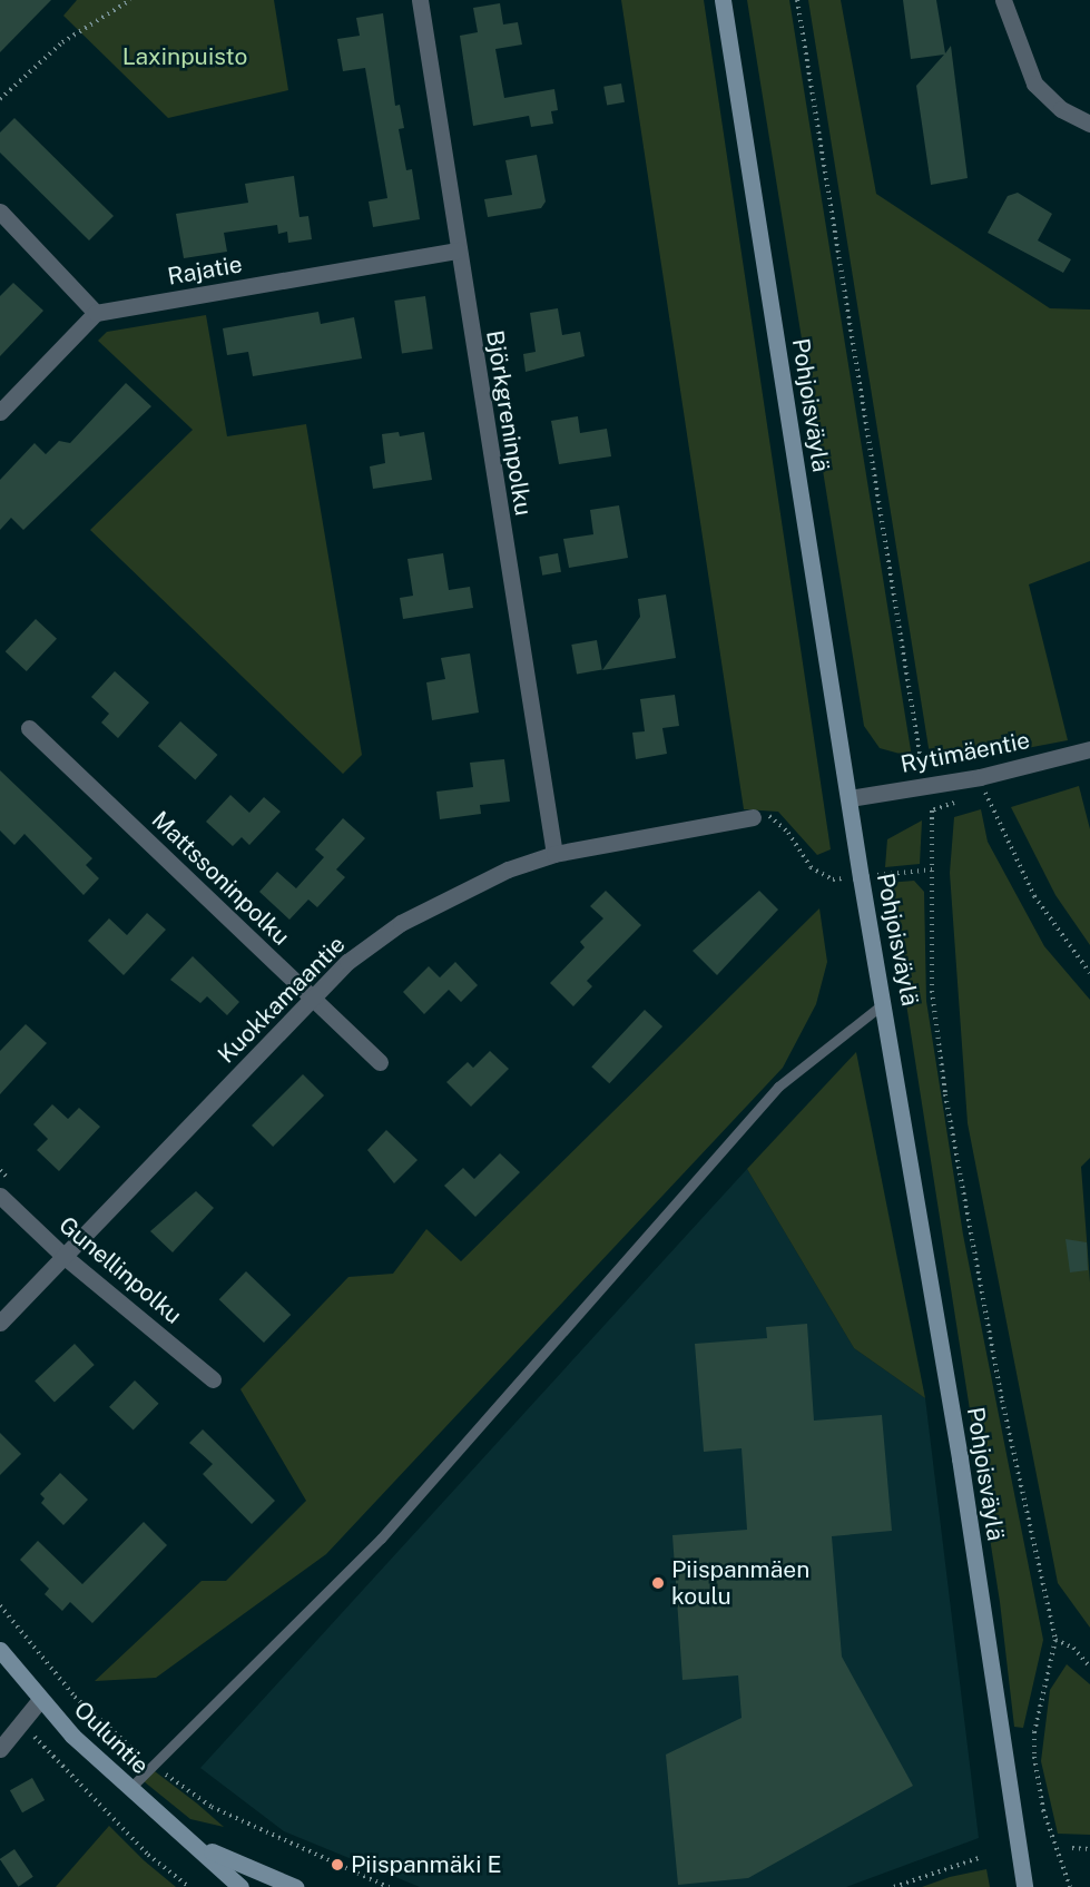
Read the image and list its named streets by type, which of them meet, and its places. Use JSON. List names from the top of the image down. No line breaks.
{"streets":{"main road":["Pohjoisväylä","Ouluntie"],"street":["Rajatie","Björkgreninpolku","Rytimäentie","Mattssoninpolku","Kuokkamaantie","Gunellinpolku"]},"crossings":[["Rajatie","Björkgreninpolku"],["Pohjoisväylä","Rytimäentie"],["Björkgreninpolku","Kuokkamaantie"],["Mattssoninpolku","Kuokkamaantie"],["Kuokkamaantie","Gunellinpolku"]],"parks":["Laxinpuisto"],"places":["Piispanmäen koulu","Piispanmäki E"]}
